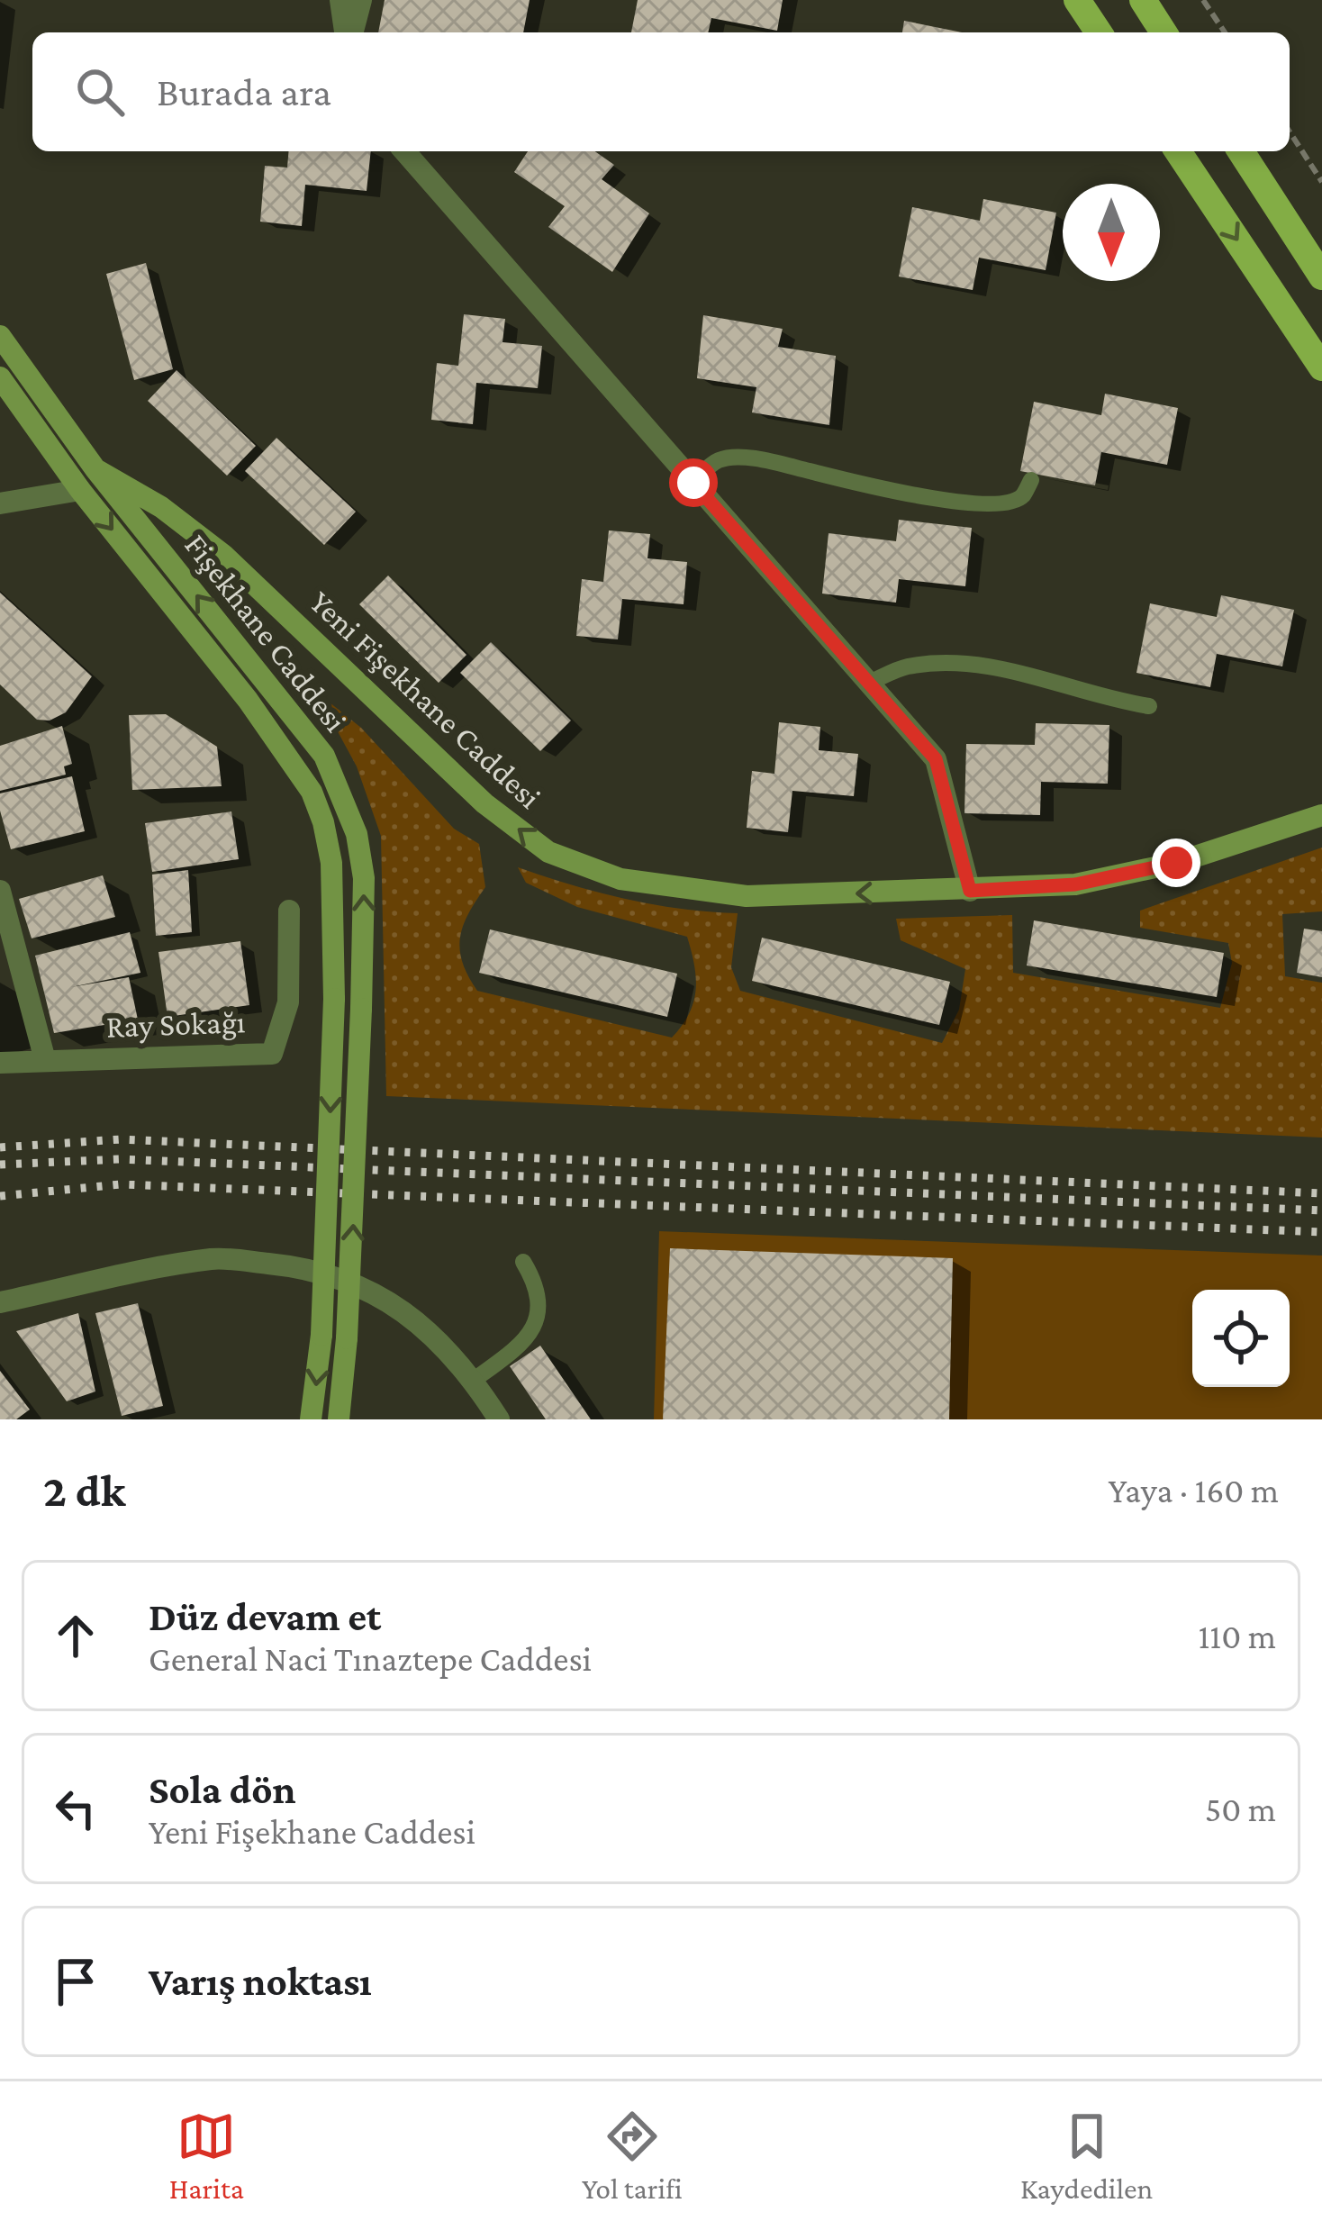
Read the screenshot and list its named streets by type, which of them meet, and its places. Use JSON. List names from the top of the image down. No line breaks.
{"streets":{"main road":["Fişekhane Caddesi","Yeni Fişekhane Caddesi"],"street":["Ray Sokağı"]},"crossings":[["Fişekhane Caddesi","Yeni Fişekhane Caddesi"]],"one_way":["Yeni Fişekhane Caddesi"],"north":"bottom","page":{"search":"Burada ara","heading":["2 dk","Yaya · 160 m"],"list":[["Düz devam et","General Naci Tınaztepe Caddesi","110 m"],["Sola dön","Yeni Fişekhane Caddesi","50 m"],"Varış noktası"],"nav":["Harita","Yol tarifi","Kaydedilen"]}}
